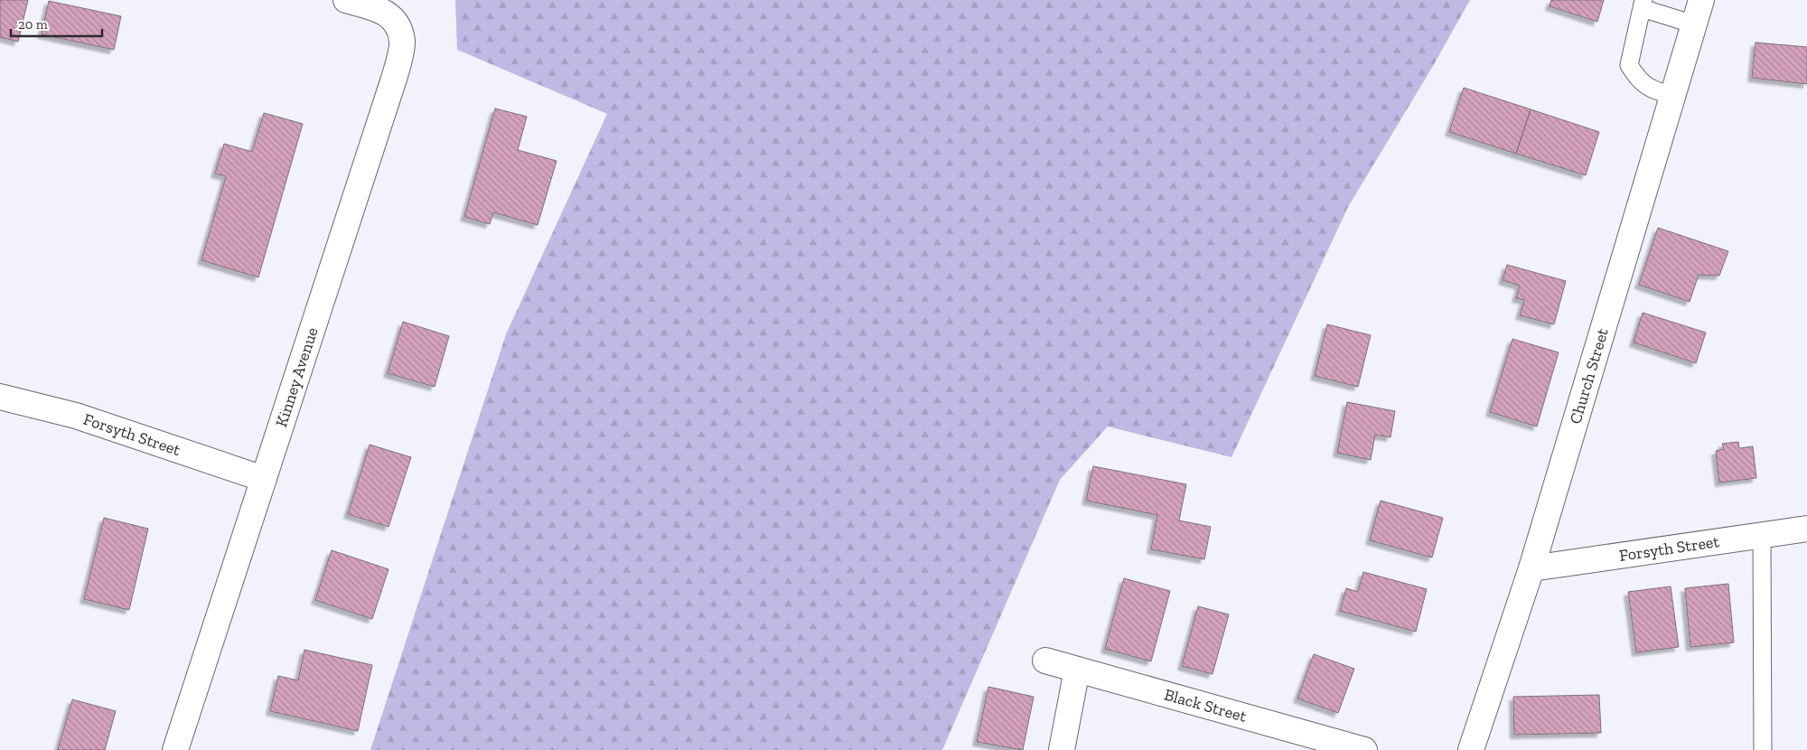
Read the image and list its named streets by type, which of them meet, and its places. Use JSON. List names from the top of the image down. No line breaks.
{"streets":{"street":["Church Street","Kinney Avenue","Forsyth Street","Black Street"]},"crossings":[["Church Street","Forsyth Street"],["Kinney Avenue","Forsyth Street"]],"scale_bar":"20 m"}
